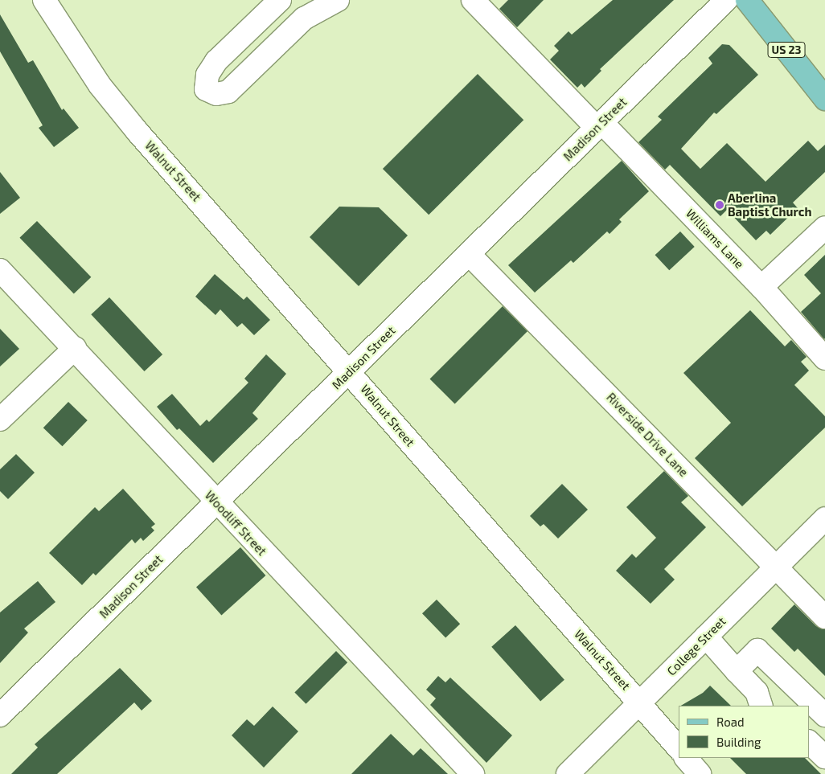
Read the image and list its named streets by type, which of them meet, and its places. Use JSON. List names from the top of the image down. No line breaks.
{"streets":{"main road":["US 23"],"street":["Madison Street","Walnut Street","Williams Lane","Riverside Drive Lane","Woodliff Street","College Street"]},"crossings":[["Madison Street","Walnut Street"],["Madison Street","Williams Lane"],["Madison Street","Riverside Drive Lane"],["Madison Street","Woodliff Street"],["Walnut Street","College Street"],["Riverside Drive Lane","College Street"]],"places":["Aberlina Baptist Church"],"legend":["Road","Building"]}
